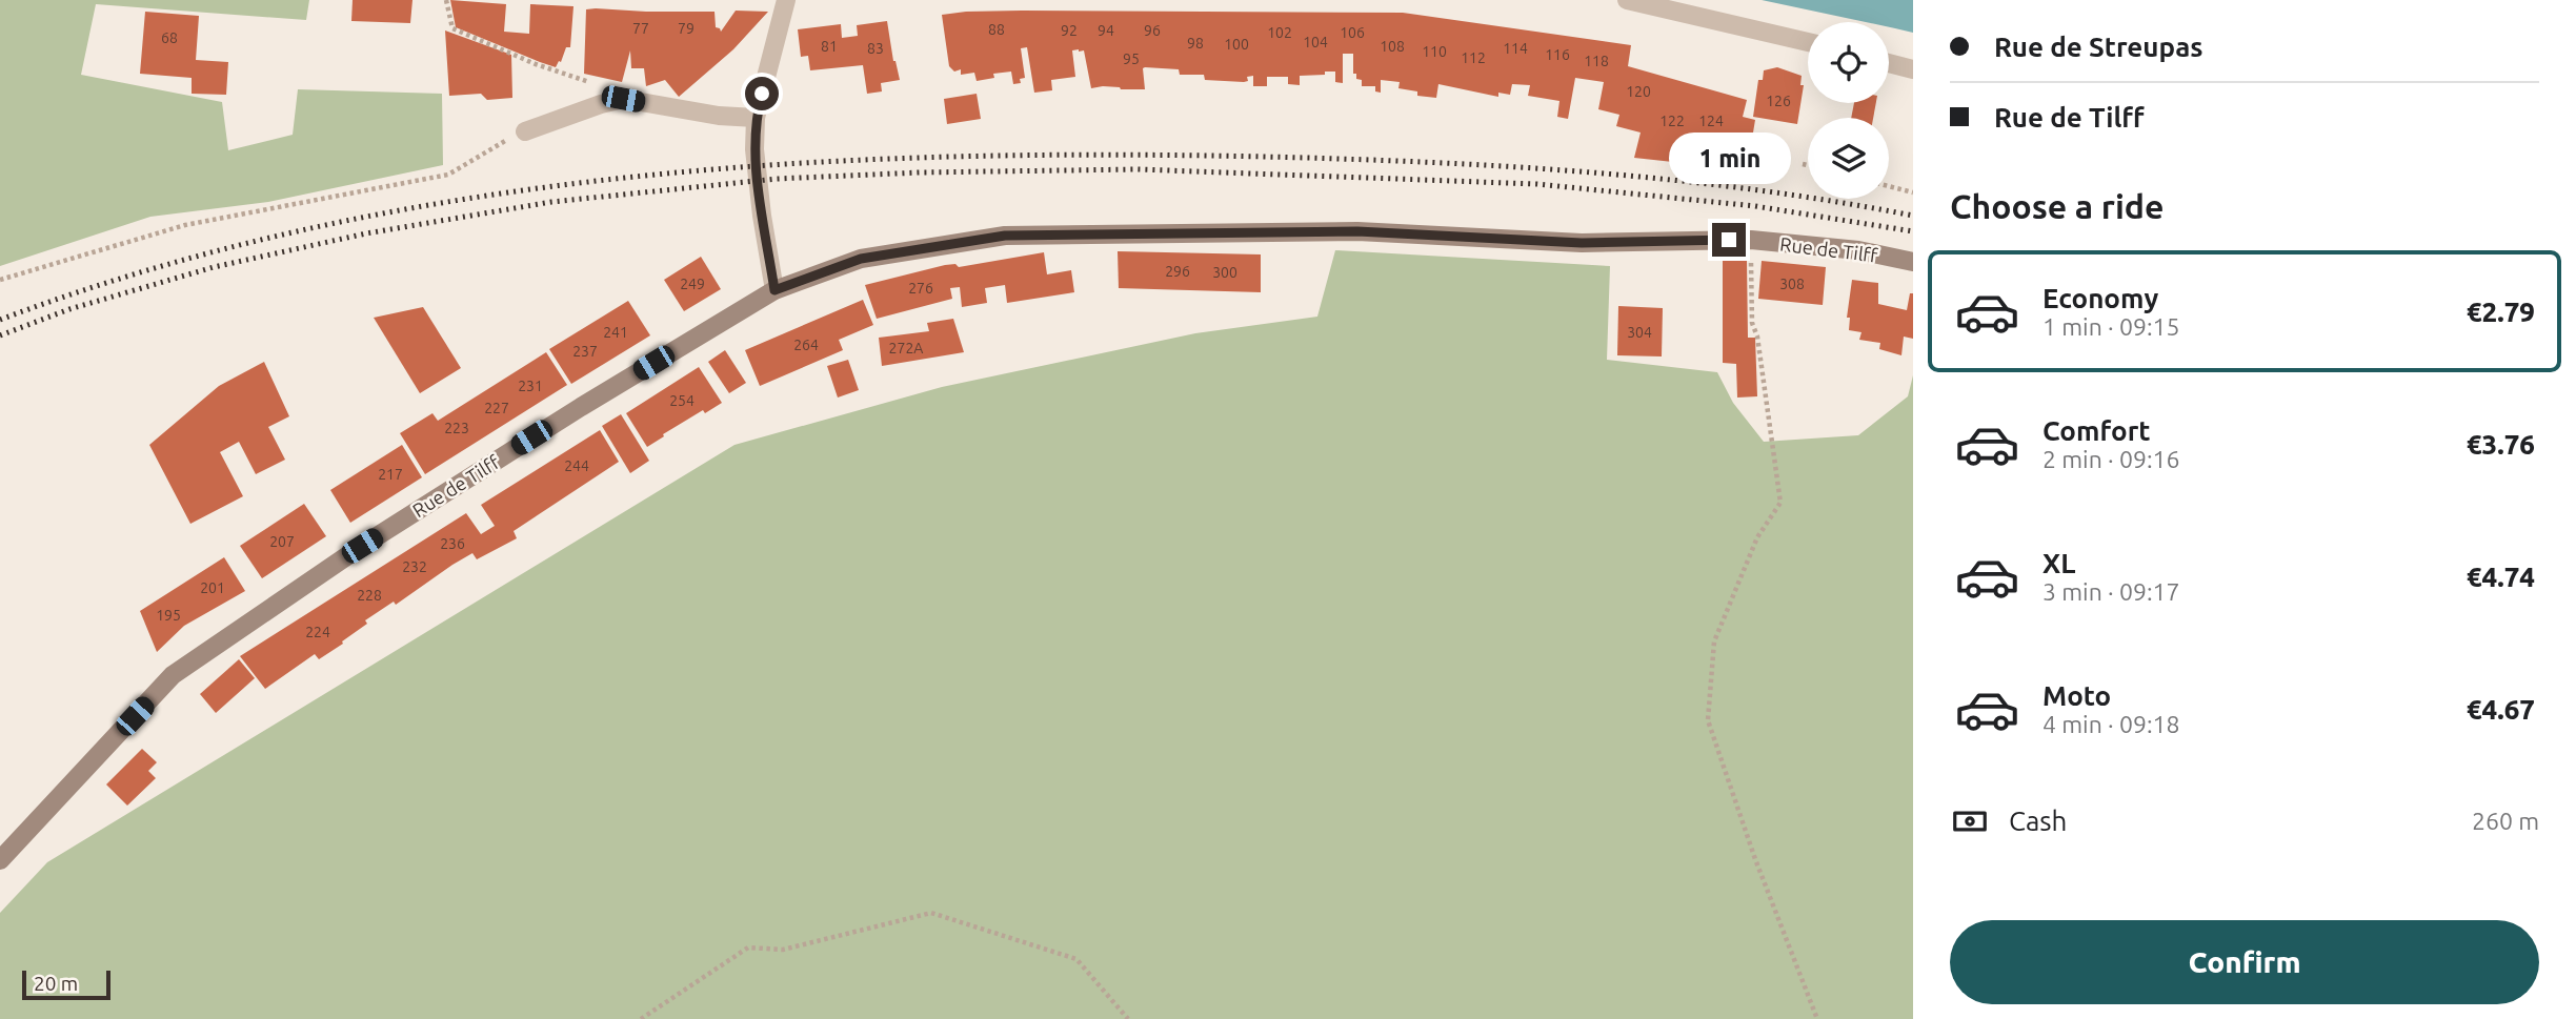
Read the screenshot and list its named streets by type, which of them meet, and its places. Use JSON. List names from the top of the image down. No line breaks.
{"streets":{"main road":["Rue de Tilff"]},"house_numbers":["77","79","88","92","94","96","102","106","68","104","98","100","81","108","83","114","110","116","112","95","118","120","126","122","124","296","300","249","308","276","241","304","264","272A","237","231","254","227","223","244","217","207","236","232","201","228","195","224"],"scale_bar":"20 m","page":{"banner":["Rue de Streupas","Rue de Tilff"],"bubble":"1 min","heading":"Choose a ride","list":[{"name":"Economy","note":"1 min · 09:15","value":"€2.79"},{"name":"Comfort","note":"2 min · 09:16","value":"€3.76"},{"name":"XL","note":"3 min · 09:17","value":"€4.74"},{"name":"Moto","note":"4 min · 09:18","value":"€4.67"}],"pay":["Cash","260 m"],"buttons":"Confirm","scale":"20 m"}}
